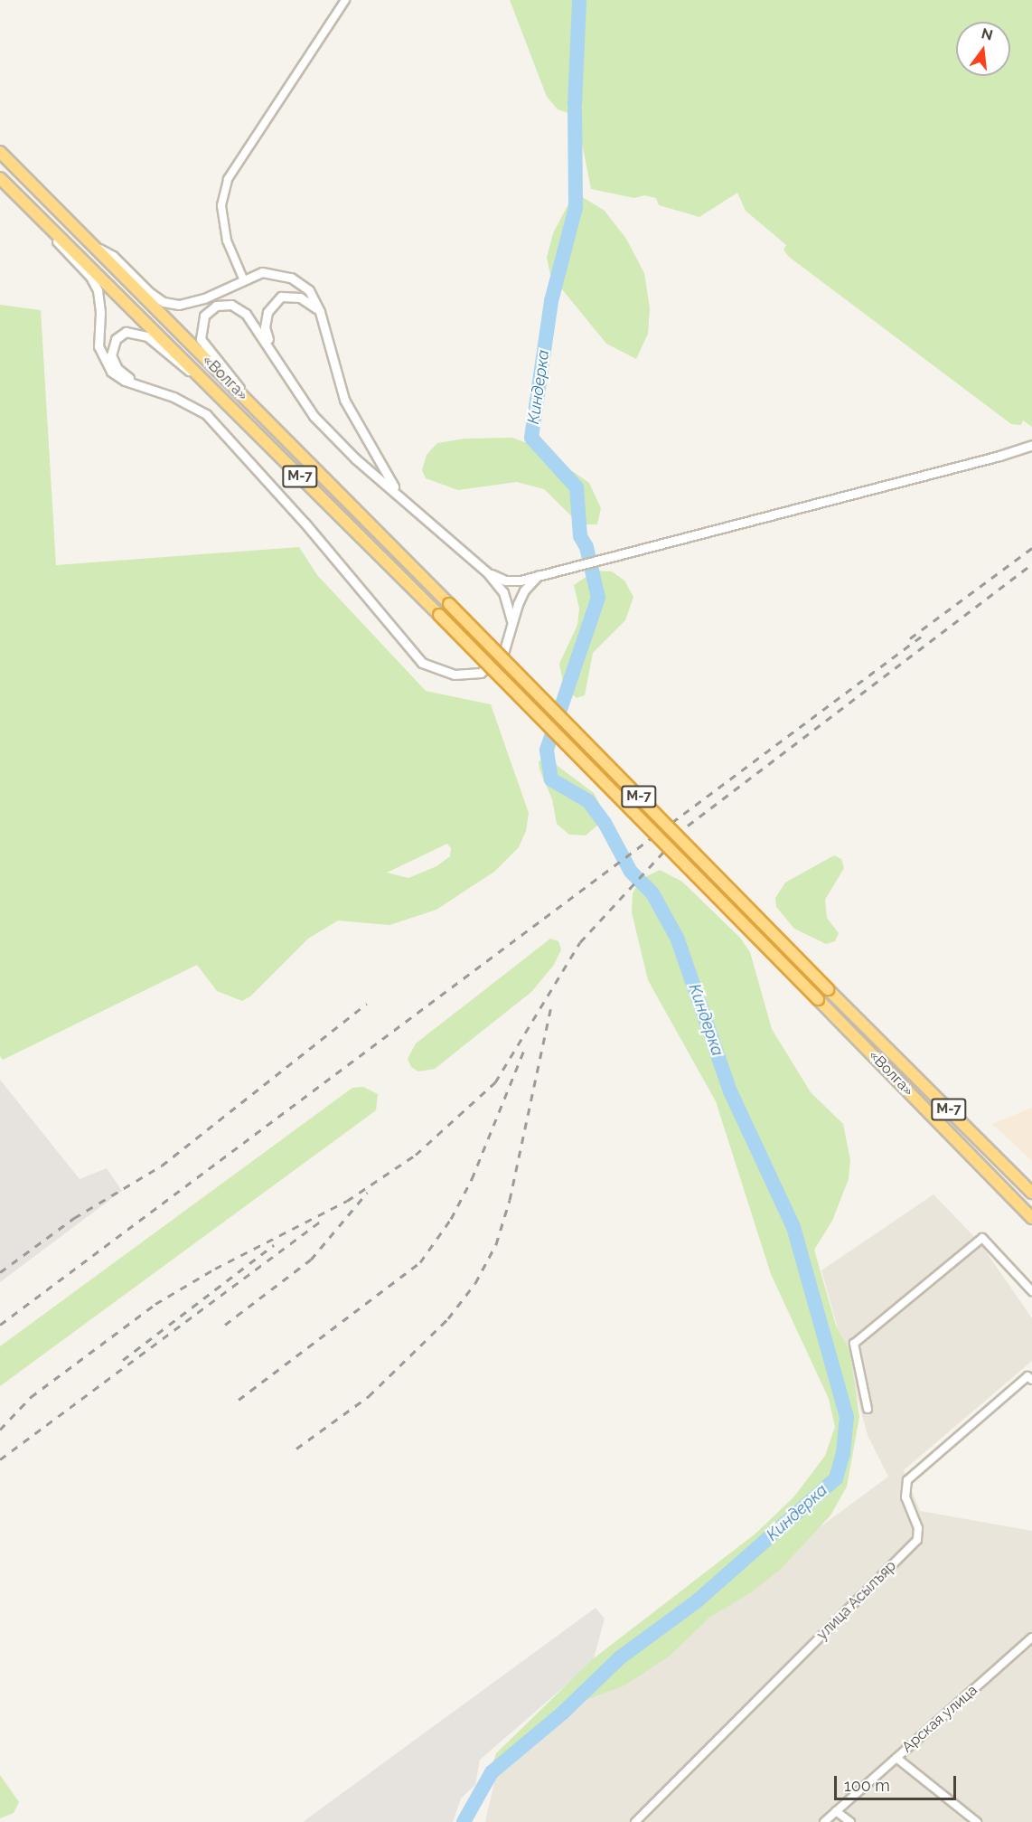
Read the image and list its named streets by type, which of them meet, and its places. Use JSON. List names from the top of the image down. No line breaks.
{"streets":{"highway":["«Волга»","М-7"],"street":["улица Асылъяр","Арская улица"]},"water":["Киндерка"],"scale_bar":"100 m","north":"top"}
